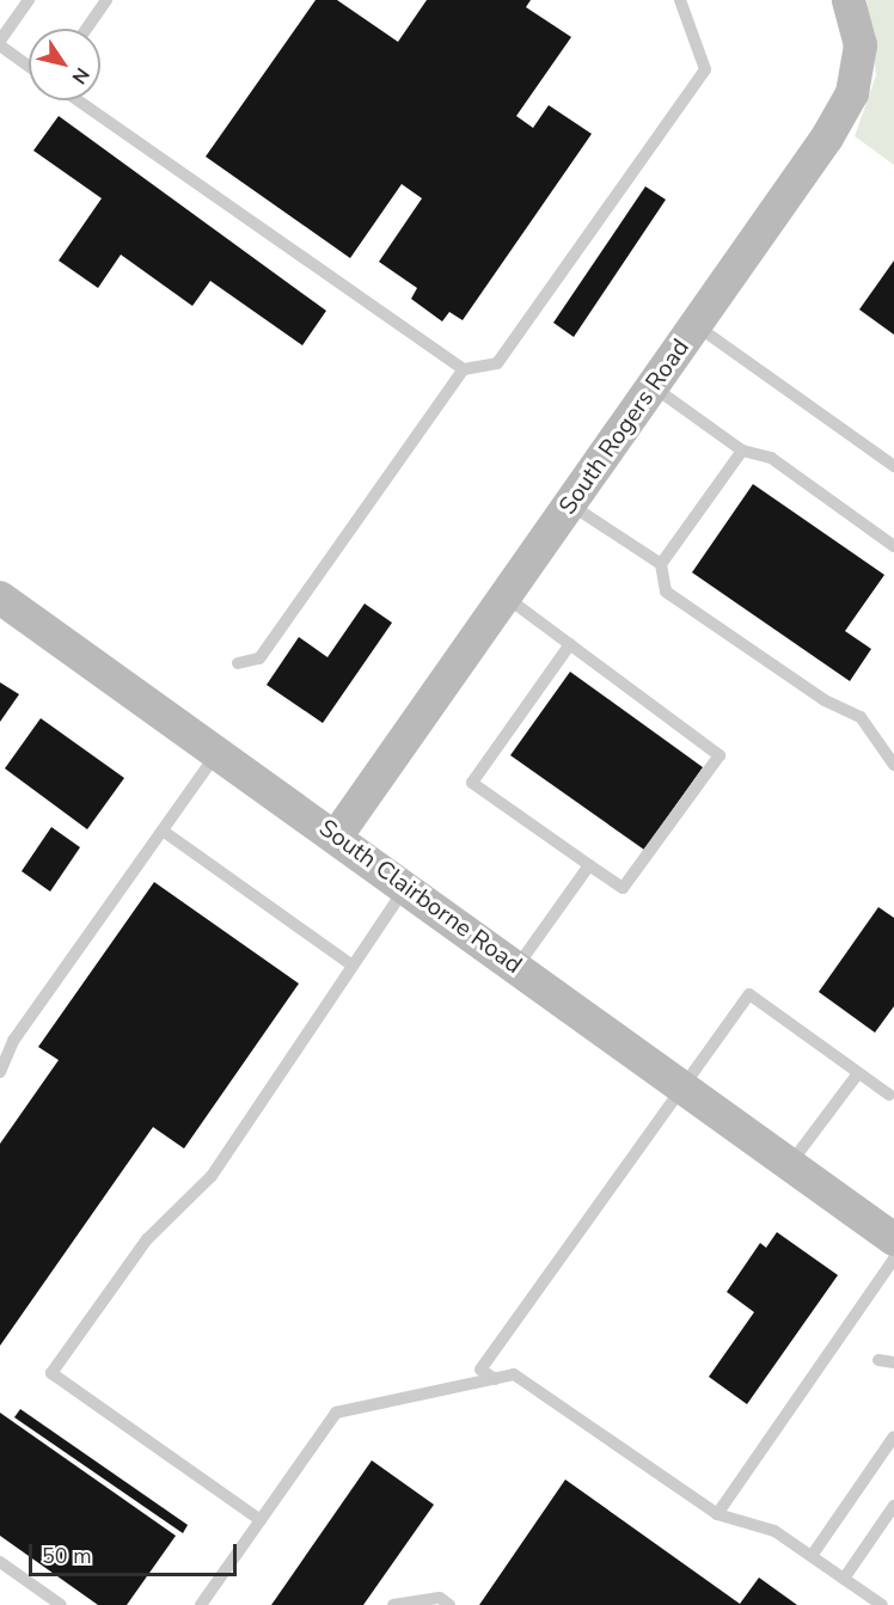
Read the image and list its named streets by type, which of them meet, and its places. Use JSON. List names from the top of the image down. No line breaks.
{"streets":{"main road":["South Rogers Road","South Clairborne Road"]},"crossings":[["South Rogers Road","South Clairborne Road"]],"scale_bar":"50 m","north":"bottom right"}
